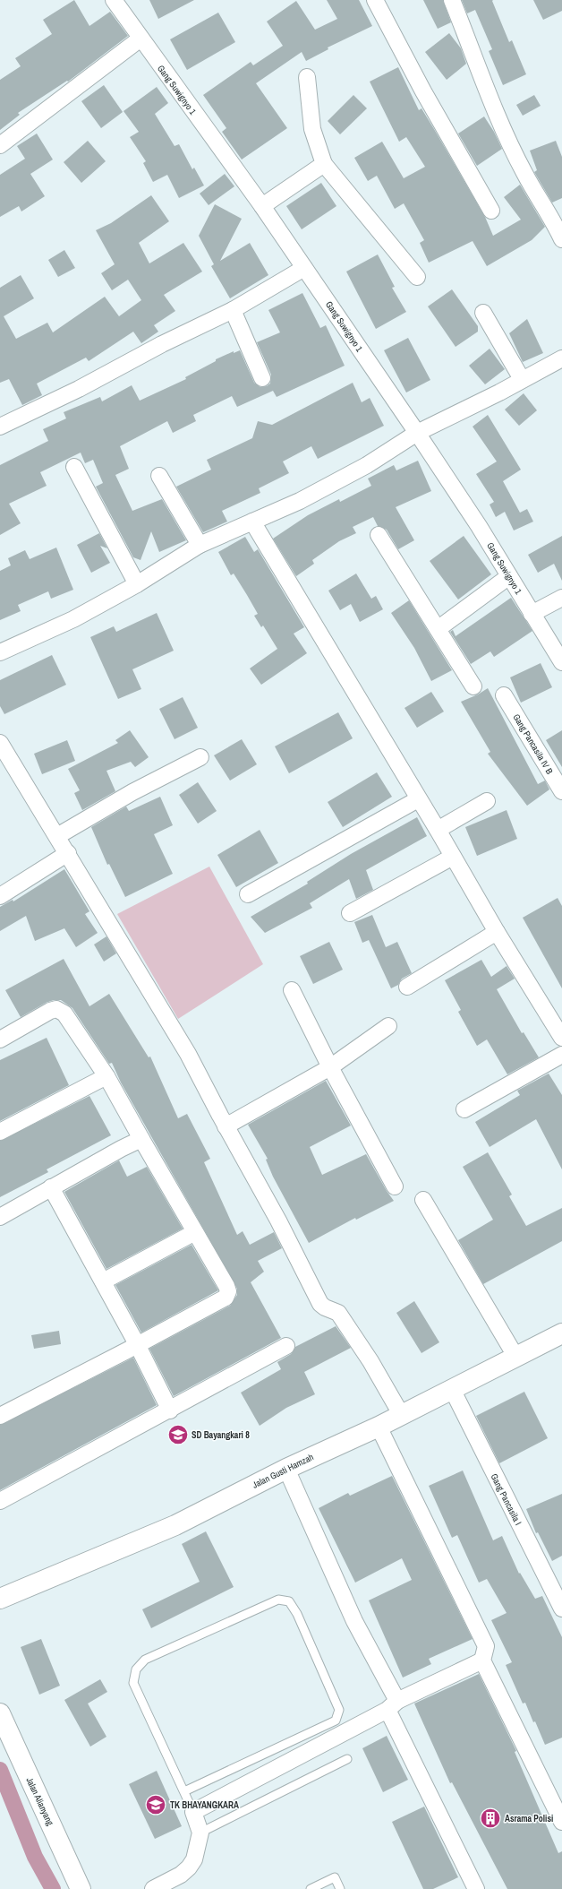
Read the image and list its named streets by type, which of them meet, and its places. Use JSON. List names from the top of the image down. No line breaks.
{"streets":{"street":["Gang Suwignyo 1","Gang Pancasila IV B","Jalan Gusti Hamzah","Gang Pancasila I","Jalan Alianyang"]},"crossings":[["Jalan Gusti Hamzah","Gang Pancasila I"]],"places":{"school or university":["SD Bayangkari 8","TK BHAYANGKARA"],"building":["Asrama Polisi"]}}
